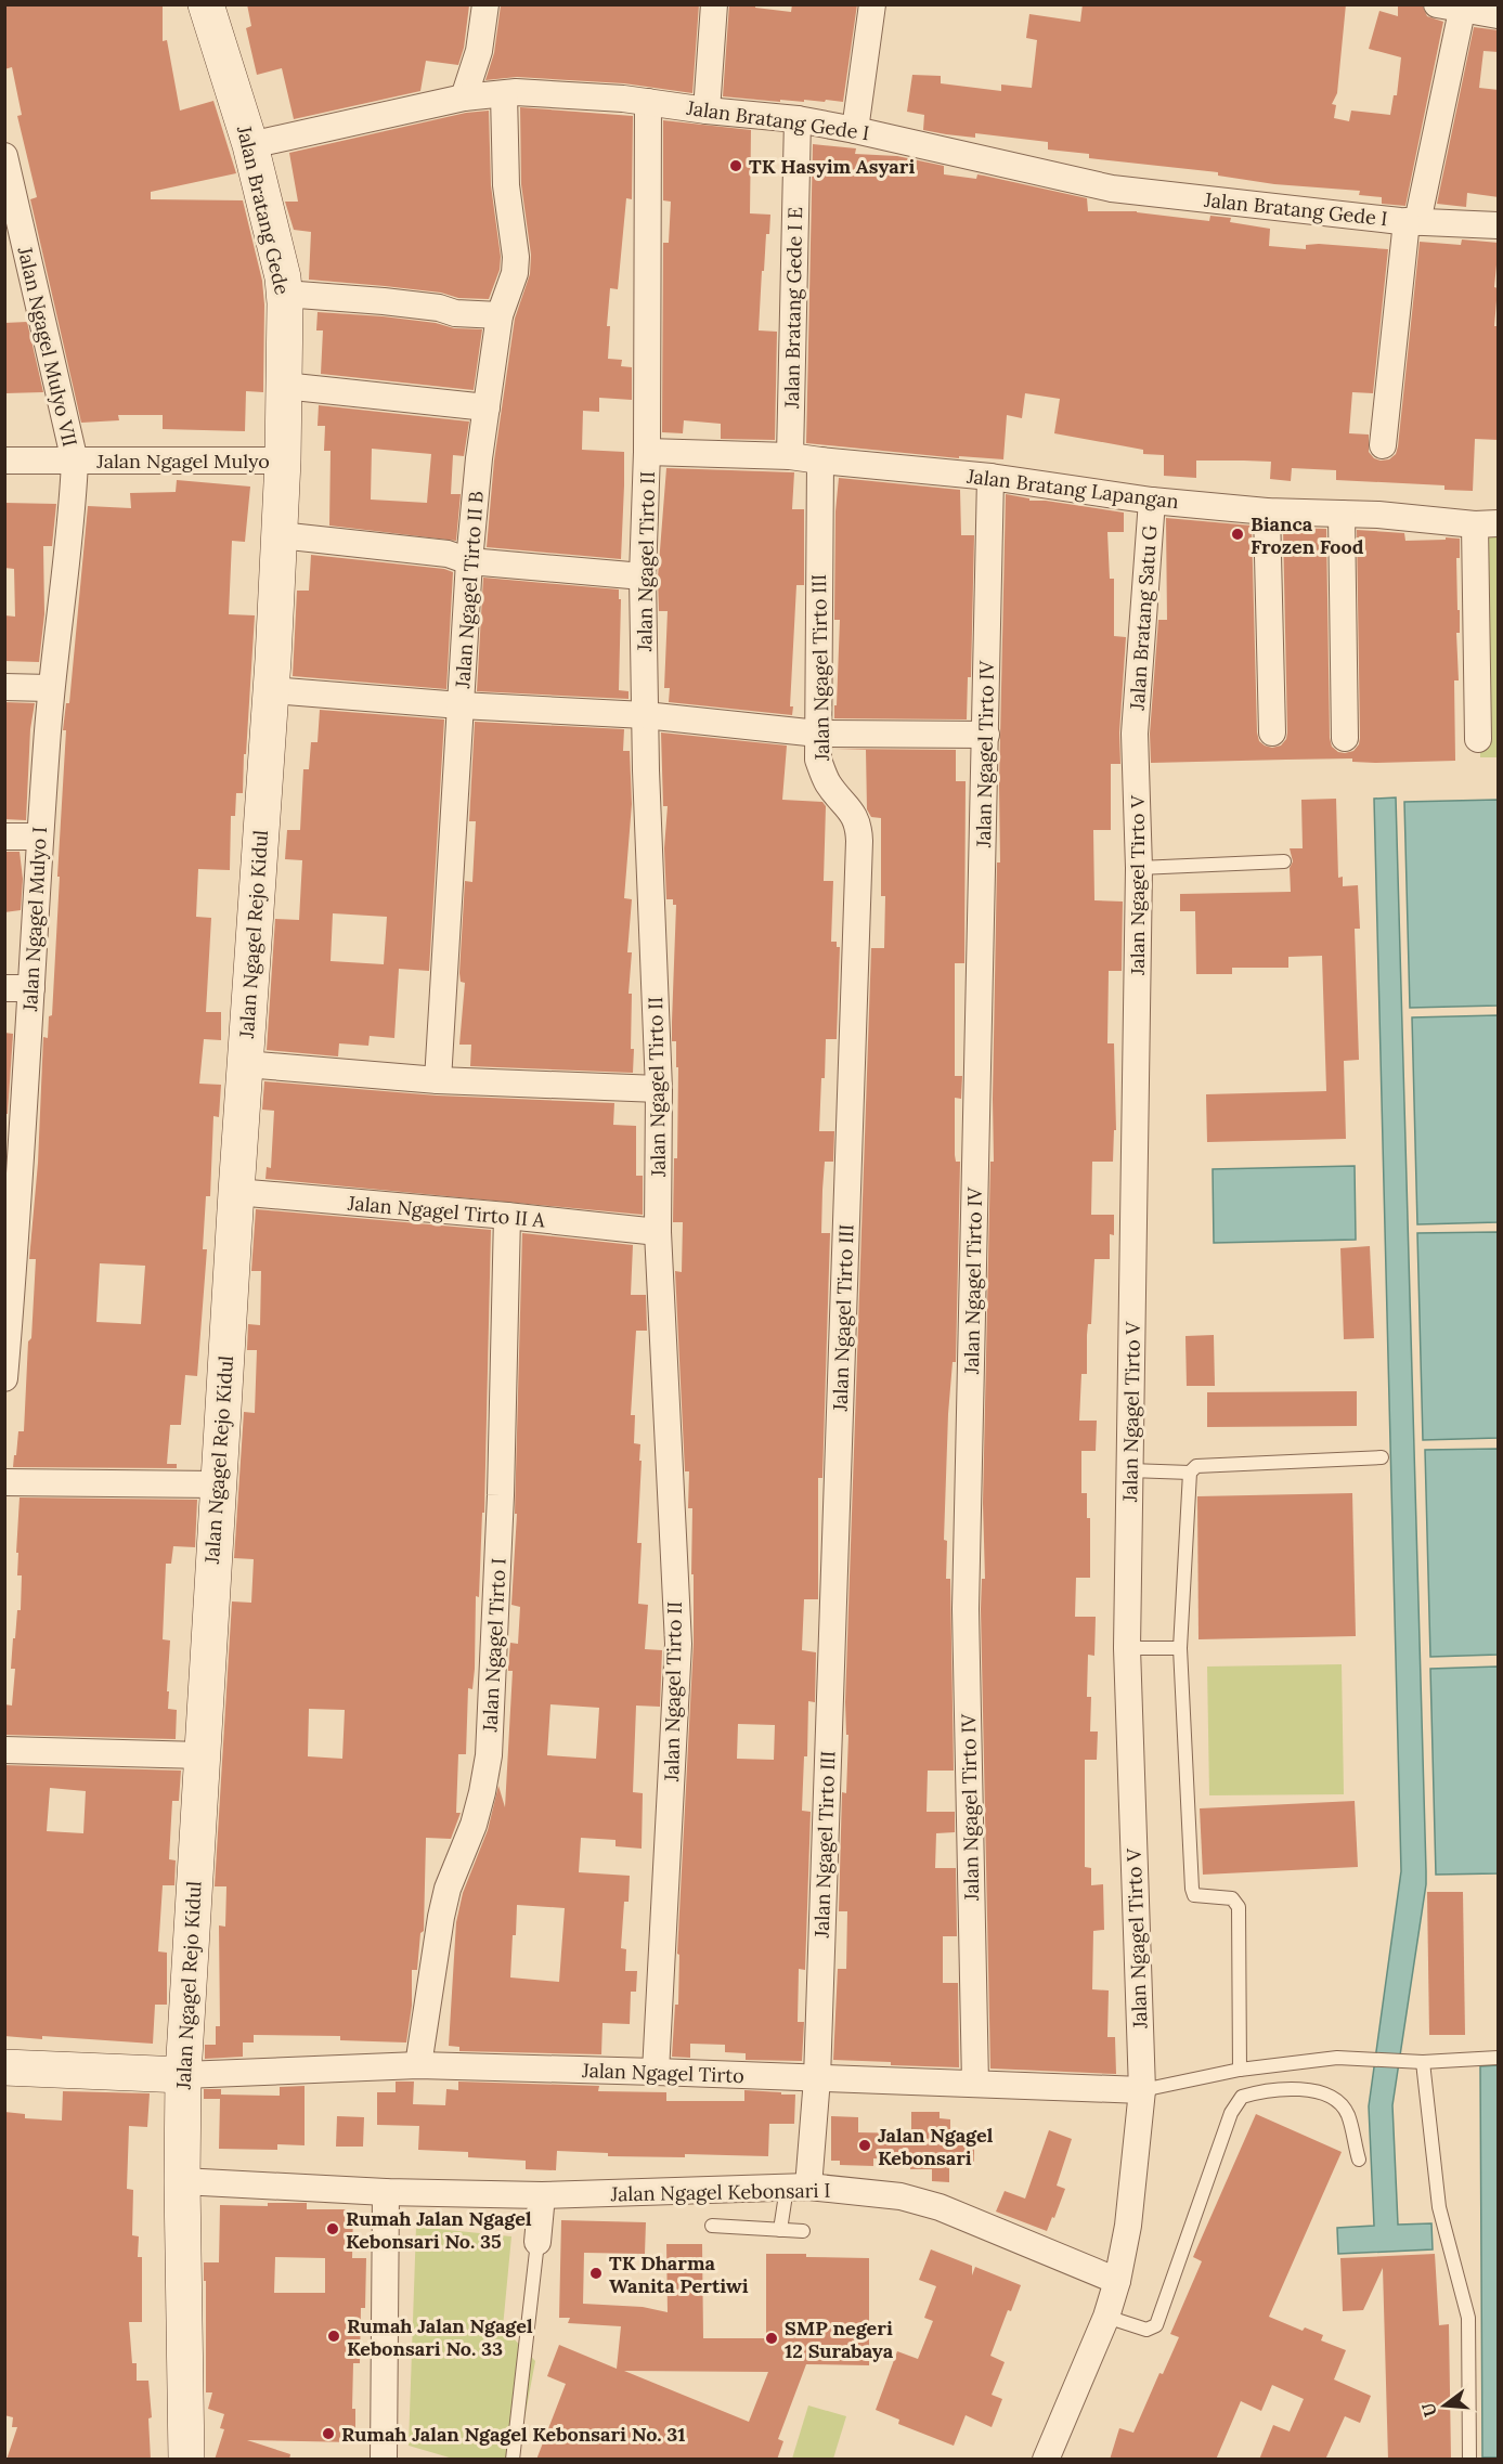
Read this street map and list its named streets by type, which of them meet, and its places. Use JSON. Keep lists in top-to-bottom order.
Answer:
{
  "streets": {
    "main road": ["Jalan Bratang Gede", "Jalan Ngagel Rejo Kidul"],
    "street": [
      "Jalan Bratang Gede I",
      "Jalan Bratang Gede I E",
      "Jalan Ngagel Mulyo VII",
      "Jalan Ngagel Mulyo",
      "Jalan Bratang Lapangan",
      "Jalan Ngagel Tirto II",
      "Jalan Ngagel Tirto II B",
      "Jalan Bratang Satu G",
      "Jalan Ngagel Tirto III",
      "Jalan Ngagel Tirto IV",
      "Jalan Ngagel Tirto V",
      "Jalan Ngagel Mulyo I",
      "Jalan Ngagel Tirto II A",
      "Jalan Ngagel Tirto I",
      "Jalan Ngagel Tirto",
      "Jalan Ngagel Kebonsari I"
    ]
  },
  "crossings": [
    ["Jalan Bratang Gede I", "Jalan Bratang Gede"],
    ["Jalan Bratang Gede I", "Jalan Bratang Gede I E"],
    ["Jalan Bratang Gede I", "Jalan Ngagel Tirto II"],
    ["Jalan Bratang Gede I", "Jalan Ngagel Tirto II B"],
    ["Jalan Bratang Gede", "Jalan Ngagel Mulyo"],
    ["Jalan Bratang Gede", "Jalan Ngagel Rejo Kidul"],
    ["Jalan Bratang Gede I E", "Jalan Bratang Lapangan"],
    ["Jalan Ngagel Mulyo VII", "Jalan Ngagel Mulyo"],
    ["Jalan Ngagel Mulyo VII", "Jalan Ngagel Mulyo I"],
    ["Jalan Ngagel Mulyo", "Jalan Ngagel Mulyo I"],
    ["Jalan Ngagel Mulyo", "Jalan Ngagel Rejo Kidul"],
    ["Jalan Bratang Lapangan", "Jalan Ngagel Tirto II"],
    ["Jalan Bratang Lapangan", "Jalan Bratang Satu G"],
    ["Jalan Bratang Lapangan", "Jalan Ngagel Tirto III"],
    ["Jalan Bratang Lapangan", "Jalan Ngagel Tirto IV"],
    ["Jalan Ngagel Tirto II", "Jalan Ngagel Tirto II A"],
    ["Jalan Ngagel Tirto II", "Jalan Ngagel Tirto"],
    ["Jalan Bratang Satu G", "Jalan Ngagel Tirto V"],
    ["Jalan Ngagel Tirto III", "Jalan Ngagel Tirto"],
    ["Jalan Ngagel Tirto III", "Jalan Ngagel Kebonsari I"],
    ["Jalan Ngagel Tirto IV", "Jalan Ngagel Tirto"],
    ["Jalan Ngagel Tirto V", "Jalan Ngagel Tirto"],
    ["Jalan Ngagel Tirto V", "Jalan Ngagel Kebonsari I"],
    ["Jalan Ngagel Rejo Kidul", "Jalan Ngagel Tirto II A"],
    ["Jalan Ngagel Rejo Kidul", "Jalan Ngagel Tirto"],
    ["Jalan Ngagel Rejo Kidul", "Jalan Ngagel Kebonsari I"],
    ["Jalan Ngagel Tirto II A", "Jalan Ngagel Tirto I"],
    ["Jalan Ngagel Tirto I", "Jalan Ngagel Tirto"]
  ],
  "places": [
    "TK Hasyim Asyari",
    "Bianca Frozen Food",
    "Jalan Ngagel Kebonsari",
    "Rumah Jalan Ngagel Kebonsari No. 35",
    "TK Dharma Wanita Pertiwi",
    "Rumah Jalan Ngagel Kebonsari No. 33",
    "SMP negeri 12 Surabaya",
    "Rumah Jalan Ngagel Kebonsari No. 31"
  ],
  "north": "left"
}
